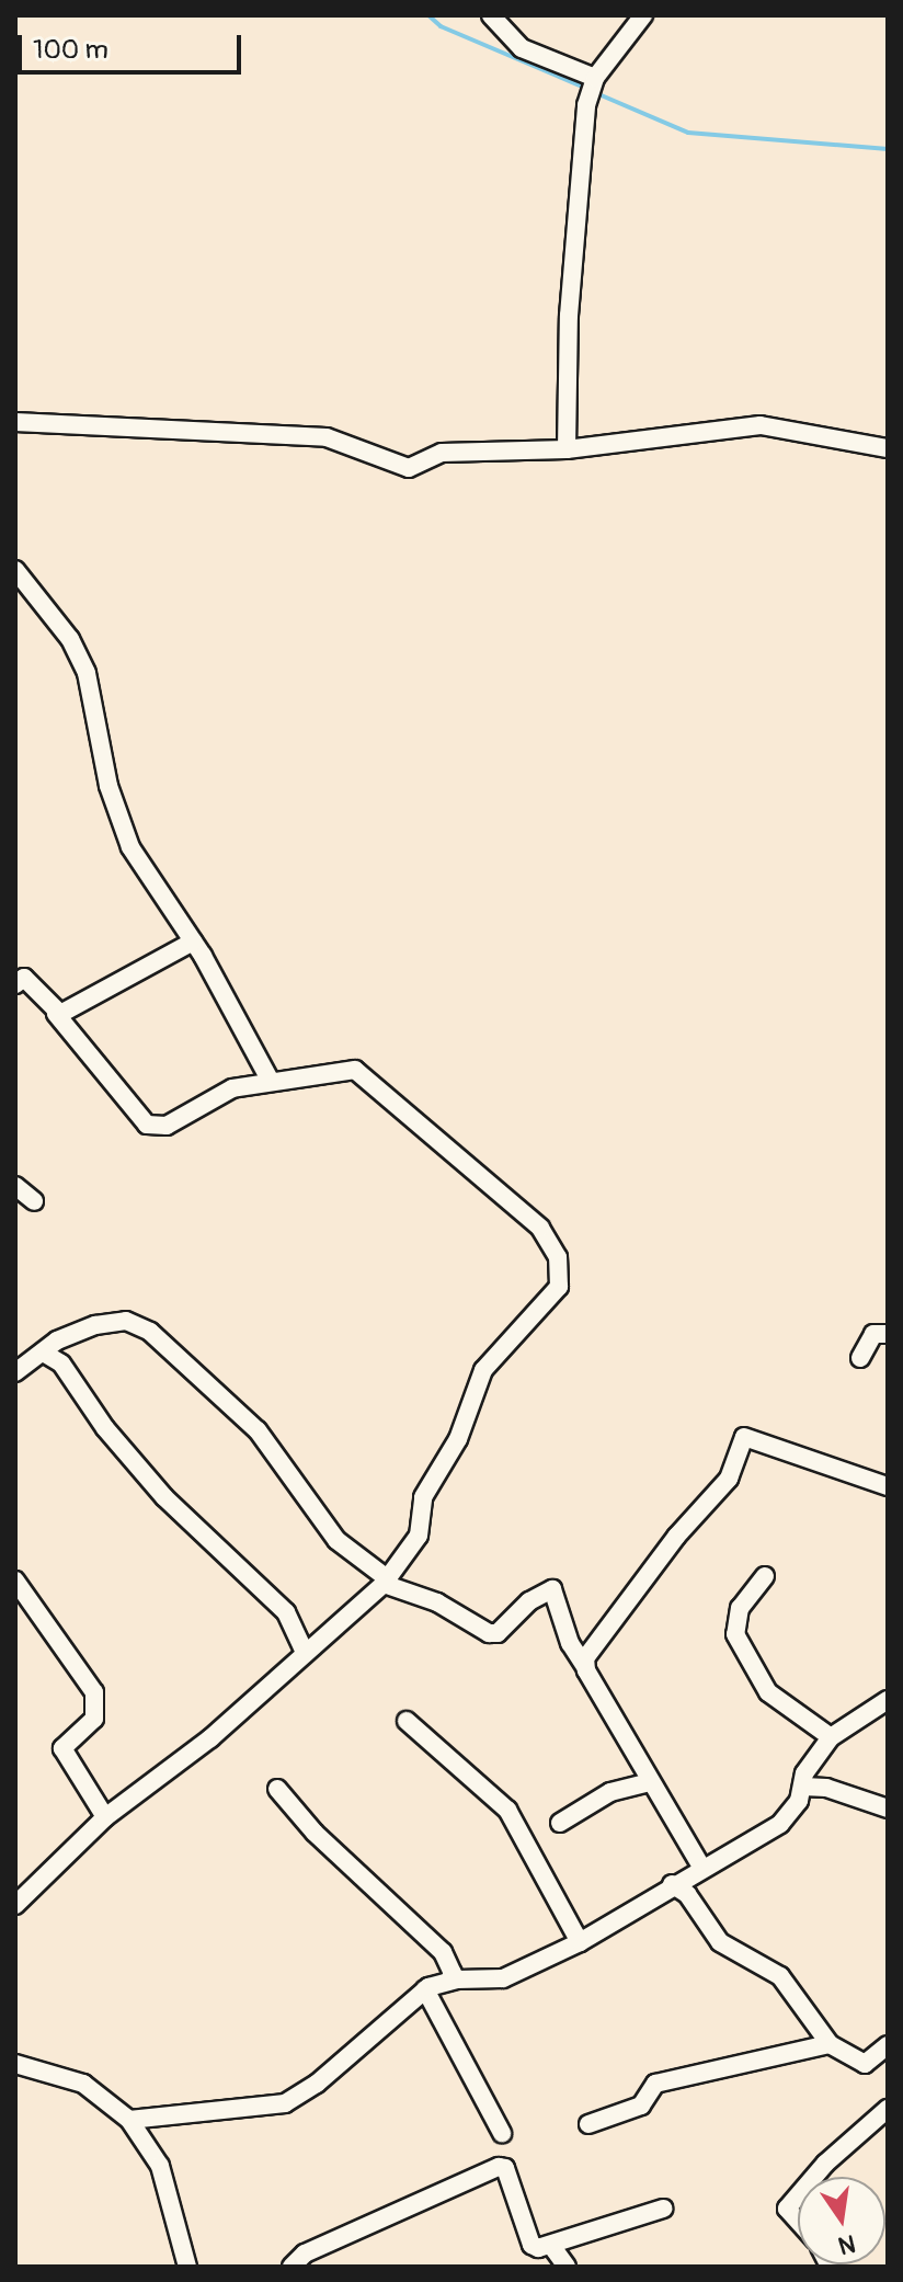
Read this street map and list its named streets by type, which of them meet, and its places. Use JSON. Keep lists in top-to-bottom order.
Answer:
{
  "scale_bar": "100 m",
  "north": "bottom"
}
